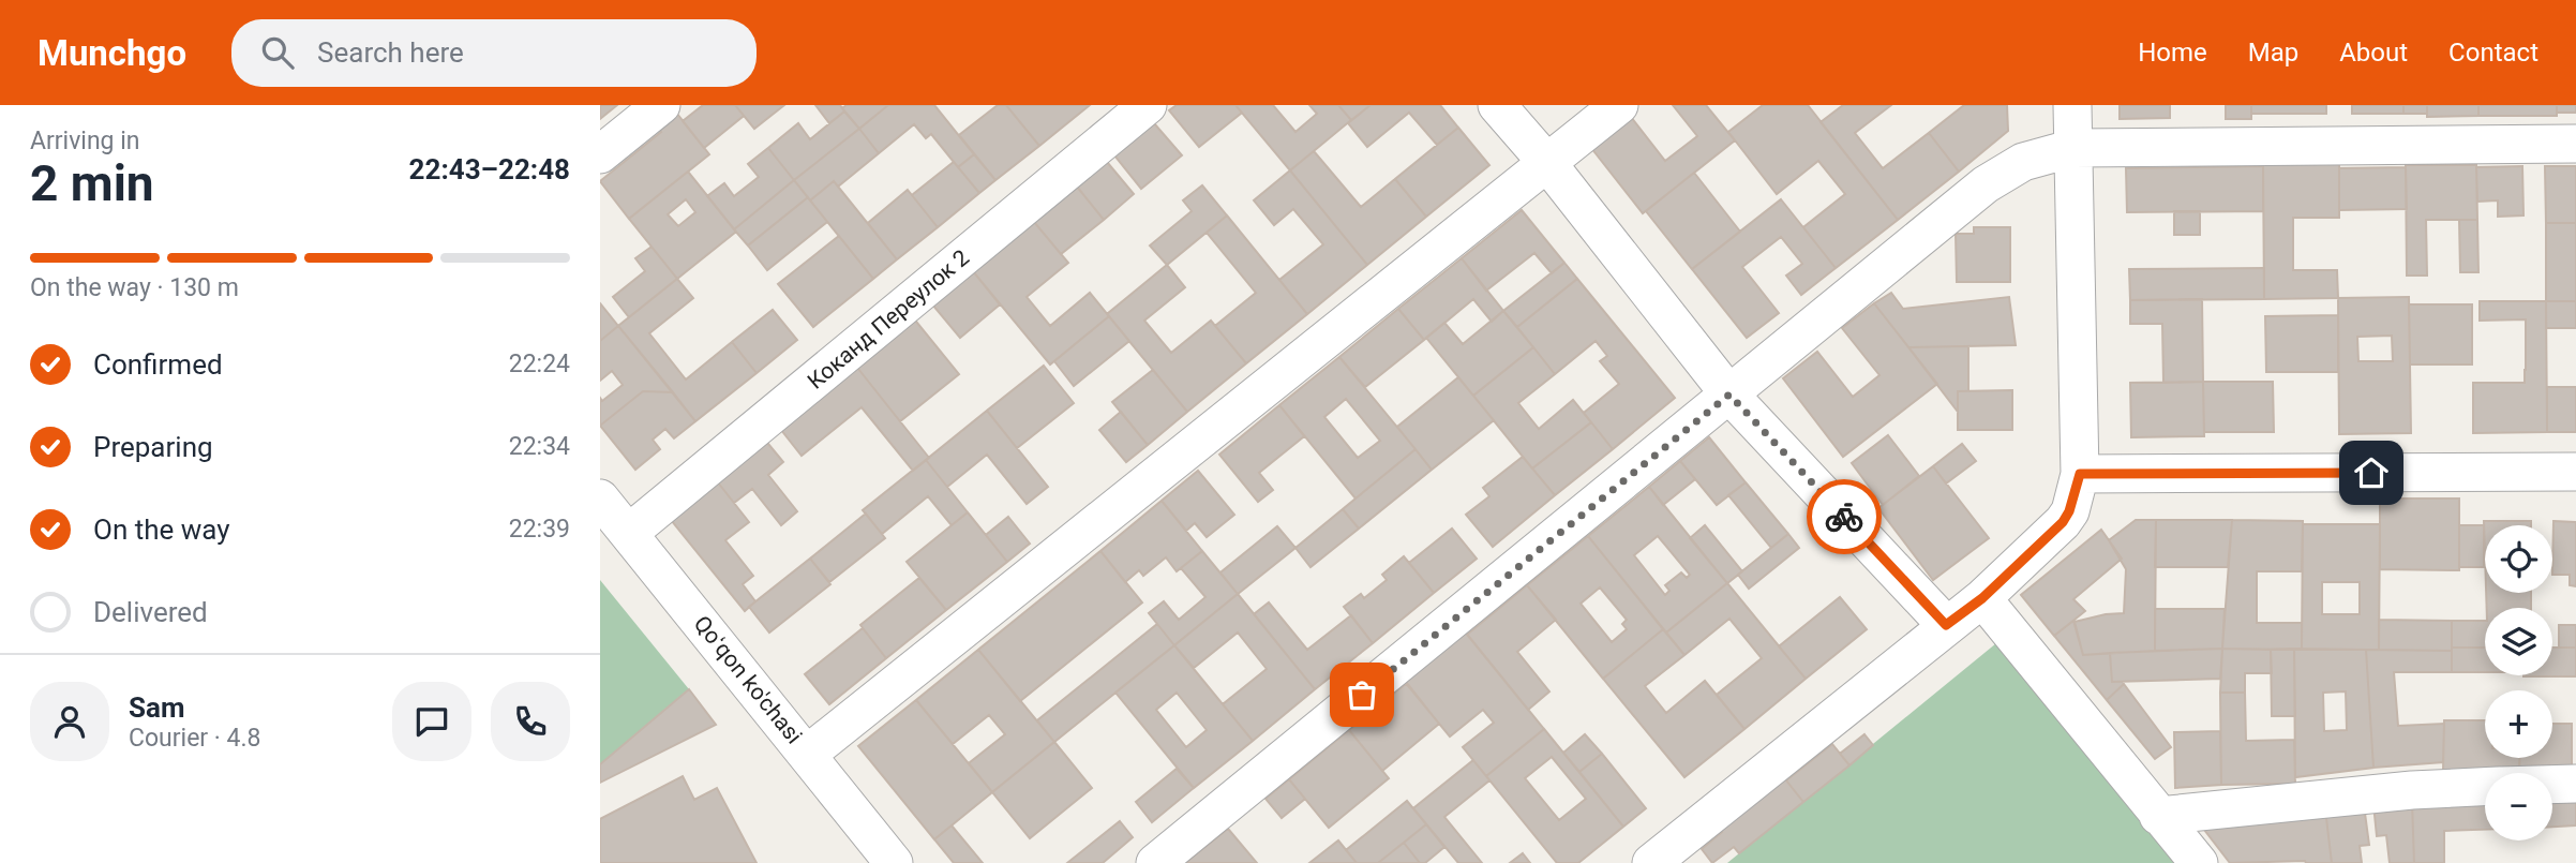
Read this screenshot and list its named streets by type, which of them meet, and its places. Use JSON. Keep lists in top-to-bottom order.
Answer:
{
  "streets": {
    "street": ["Коканд Πереулок 2", "Qoʻqon ko'chasi"]
  },
  "crossings": [
    ["Коканд Πереулок 2", "Qoʻqon ko'chasi"]
  ],
  "page": {
    "header": "Munchgo",
    "search": "Search here",
    "nav": [
      "Home",
      "Map",
      "About",
      "Contact"
    ],
    "heading": ["2 min", "Arriving in", "22:43–22:48"],
    "panel": ["Sam", "Courier · 4.8"],
    "bar": "On the way · 130 m",
    "list": [
      ["Confirmed", "22:24"],
      ["Preparing", "22:34"],
      ["On the way", "22:39"],
      "Delivered"
    ],
    "map_buttons": ["+", "−"]
  }
}
